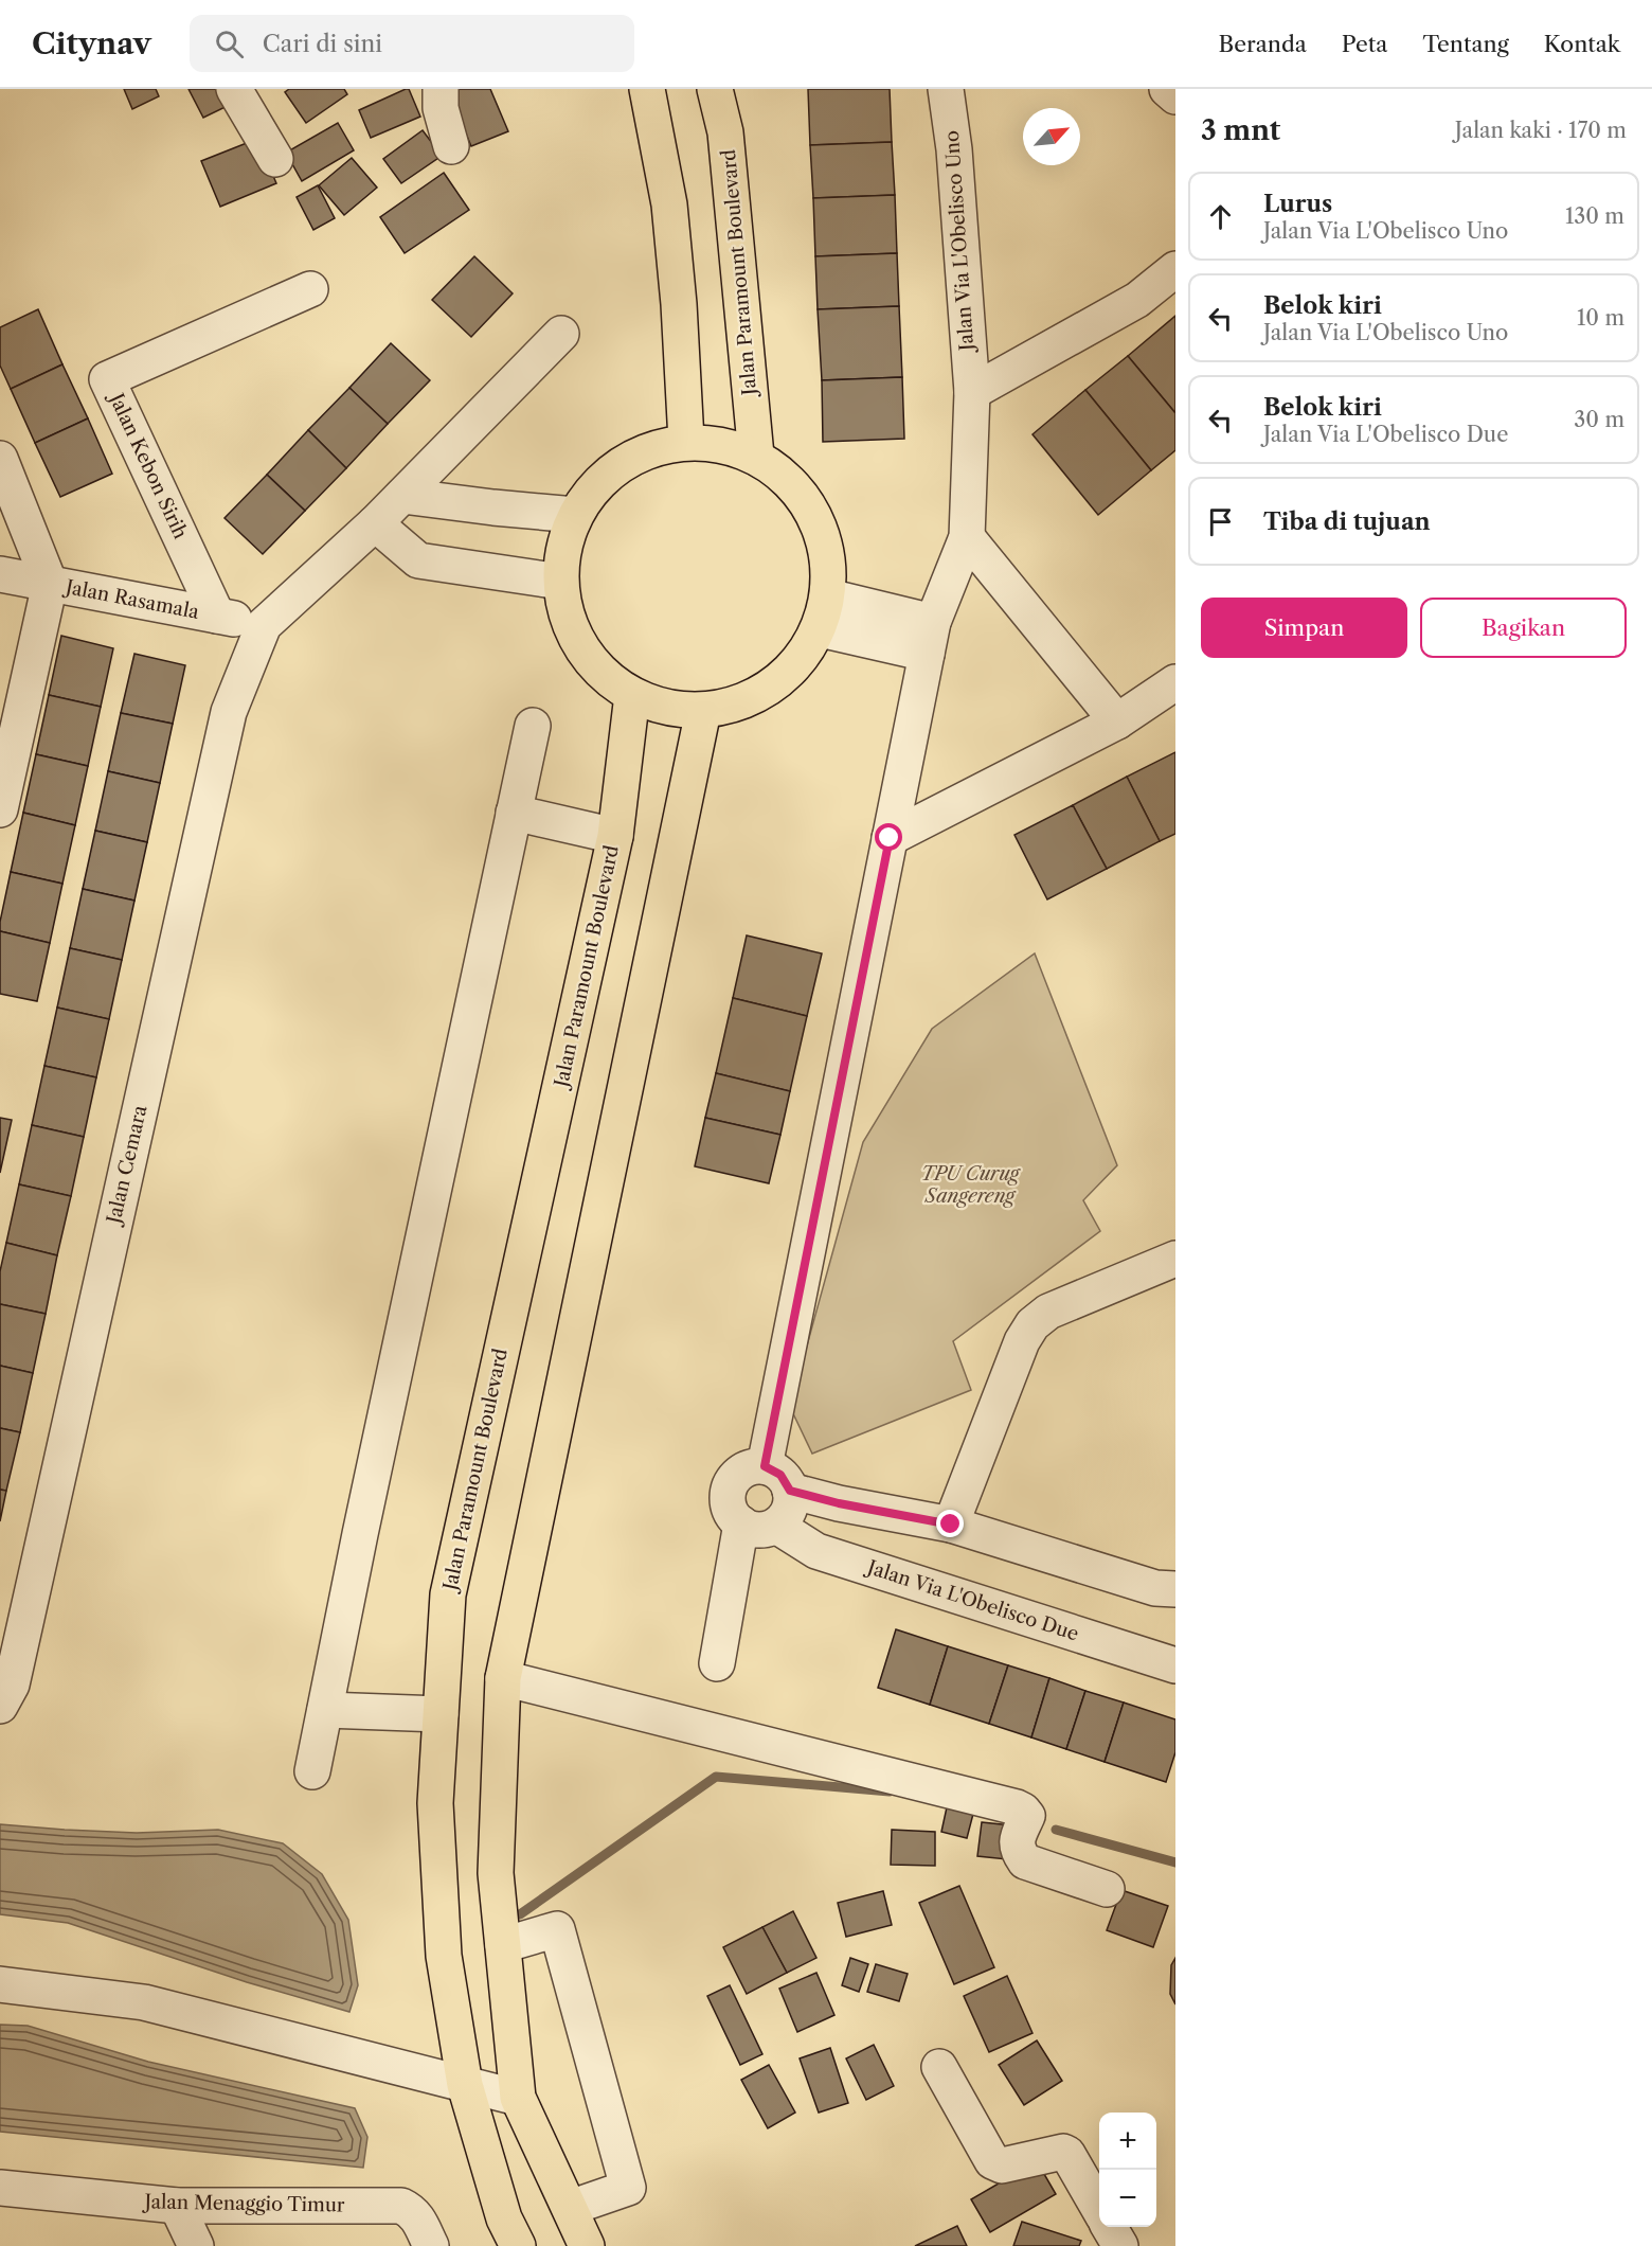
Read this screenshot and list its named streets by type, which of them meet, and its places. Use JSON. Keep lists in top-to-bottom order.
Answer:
{
  "streets": {
    "main road": ["Jalan Paramount Boulevard"],
    "street": [
      "Jalan Via L'Obelisco Uno",
      "Jalan Kebon Sirih",
      "Jalan Rasamala",
      "Jalan Cemara",
      "Jalan Via L'Obelisco Due",
      "Jalan Menaggio Timur"
    ]
  },
  "crossings": [
    ["Jalan Via L'Obelisco Uno", "Jalan Via L'Obelisco Due"],
    ["Jalan Kebon Sirih", "Jalan Rasamala"],
    ["Jalan Rasamala", "Jalan Cemara"]
  ],
  "parks": ["TPU Curug Sangereng"],
  "north": "top right",
  "page": {
    "header": "Citynav",
    "search": "Cari di sini",
    "nav": [
      "Beranda",
      "Peta",
      "Tentang",
      "Kontak"
    ],
    "heading": ["3 mnt", "Jalan kaki · 170 m"],
    "list": [
      ["Lurus", "Jalan Via L'Obelisco Uno", "130 m"],
      ["Belok kiri", "Jalan Via L'Obelisco Uno", "10 m"],
      ["Belok kiri", "Jalan Via L'Obelisco Due", "30 m"],
      "Tiba di tujuan"
    ],
    "buttons": ["Simpan", "Bagikan"],
    "map_buttons": ["+", "−"]
  }
}
